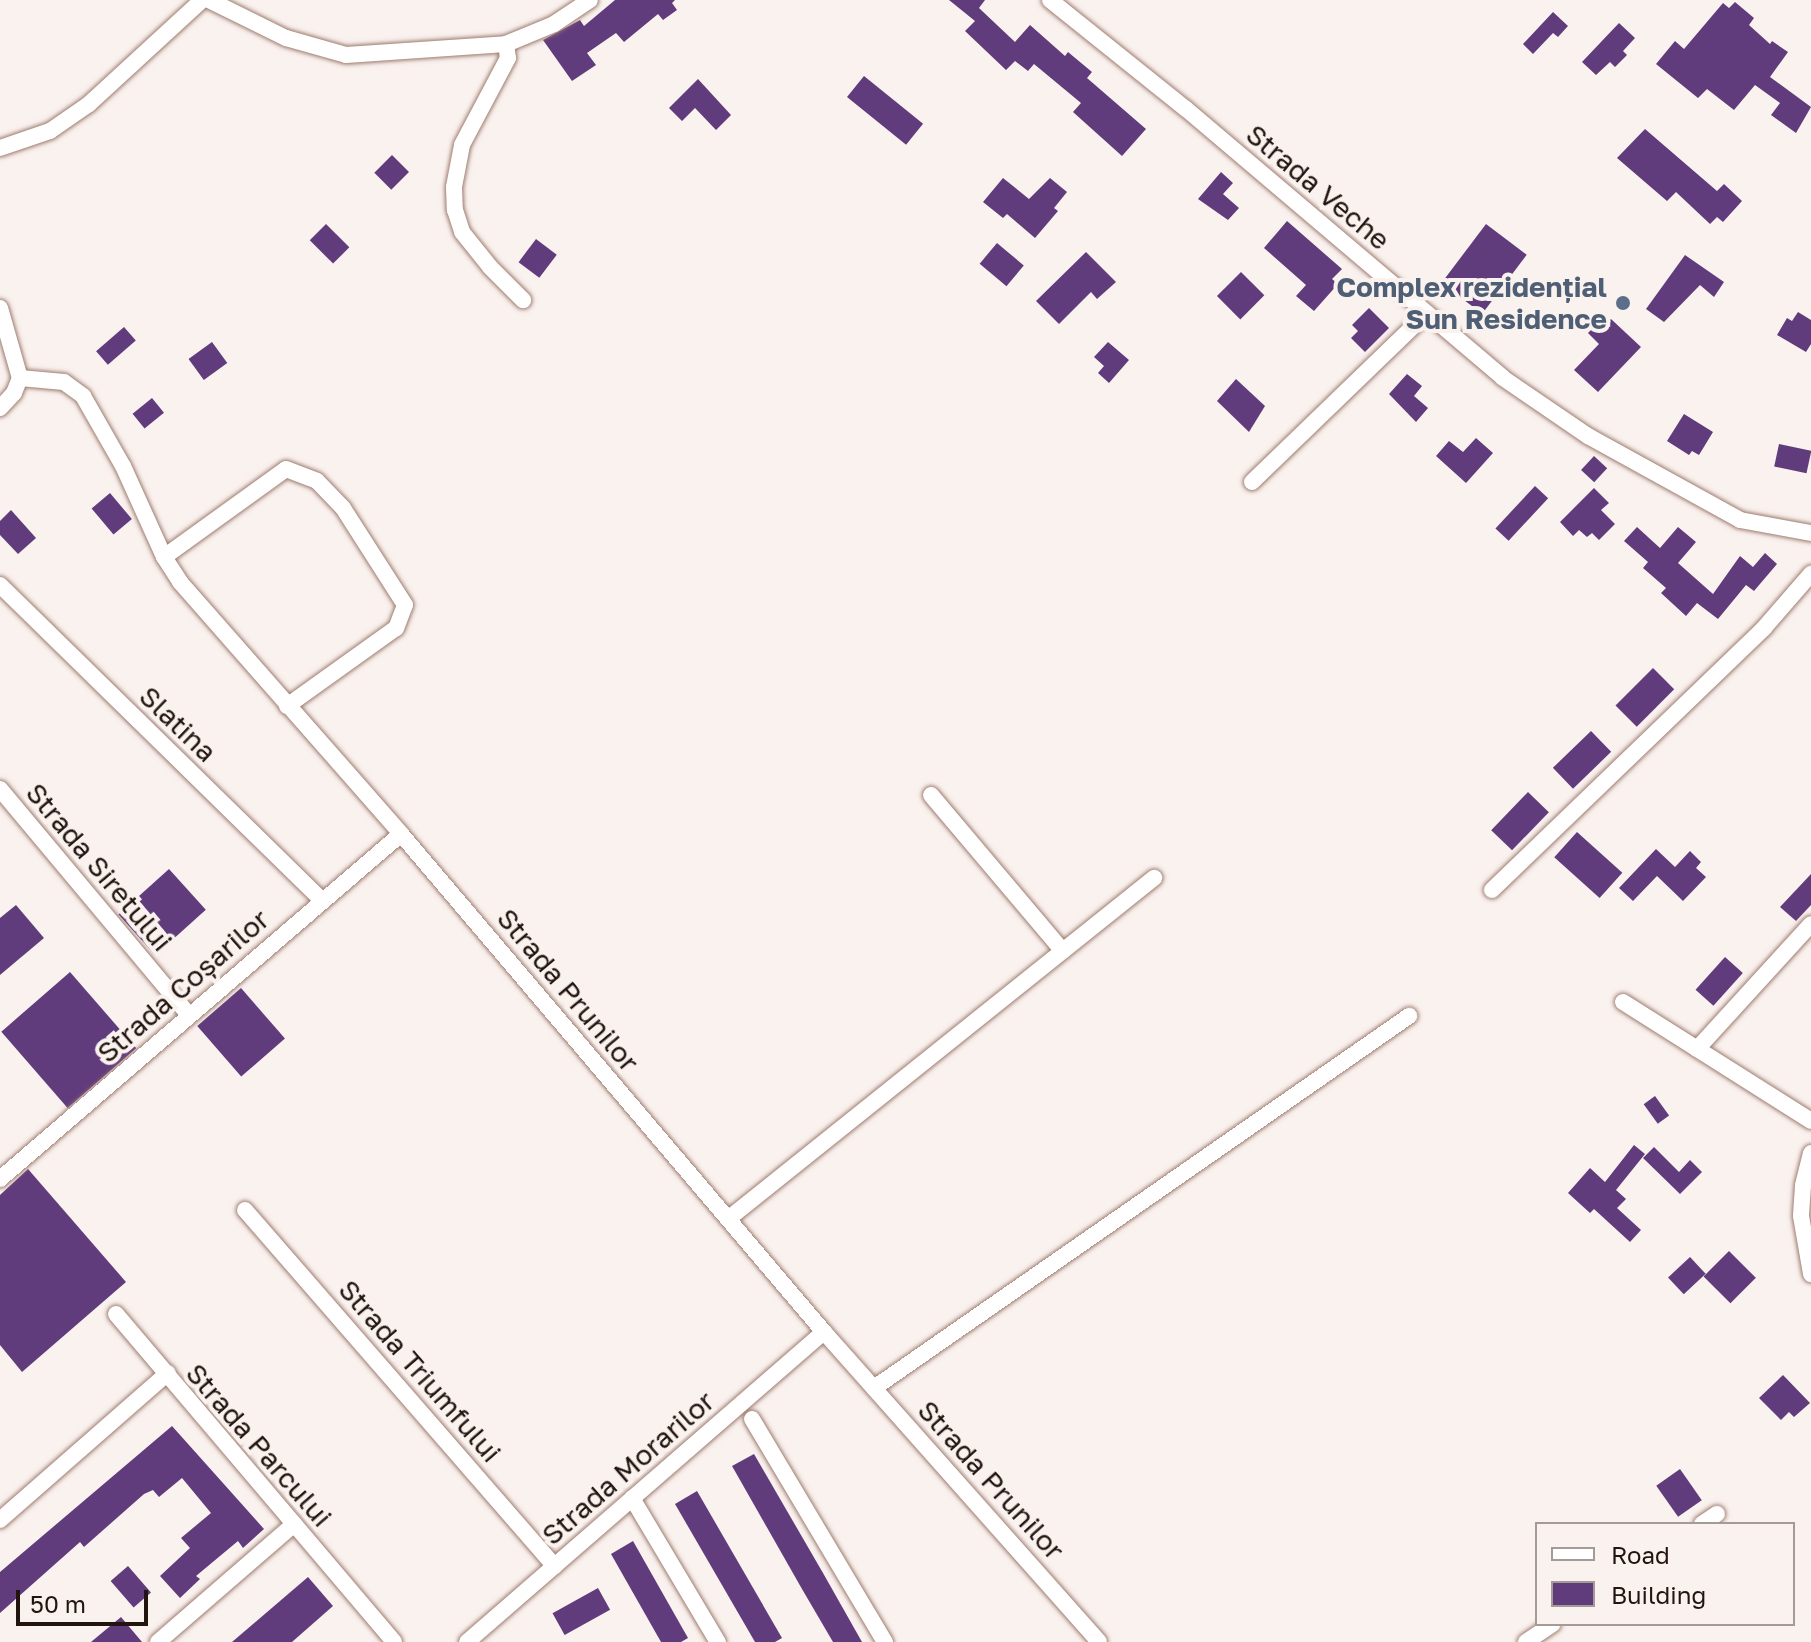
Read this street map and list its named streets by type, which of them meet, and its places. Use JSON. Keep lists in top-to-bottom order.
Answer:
{
  "streets": {
    "street": [
      "Strada Veche",
      "Slatina",
      "Strada Siretului",
      "Strada Coșarilor",
      "Strada Prunilor",
      "Strada Triumfului",
      "Strada Parcului",
      "Strada Morarilor"
    ]
  },
  "crossings": [
    ["Slatina", "Strada Coșarilor"],
    ["Strada Siretului", "Strada Coșarilor"],
    ["Strada Coșarilor", "Strada Prunilor"],
    ["Strada Prunilor", "Strada Morarilor"],
    ["Strada Triumfului", "Strada Morarilor"]
  ],
  "places": ["Complex rezidențial Sun Residence"],
  "legend": ["Road", "Building"],
  "scale_bar": "50 m"
}
